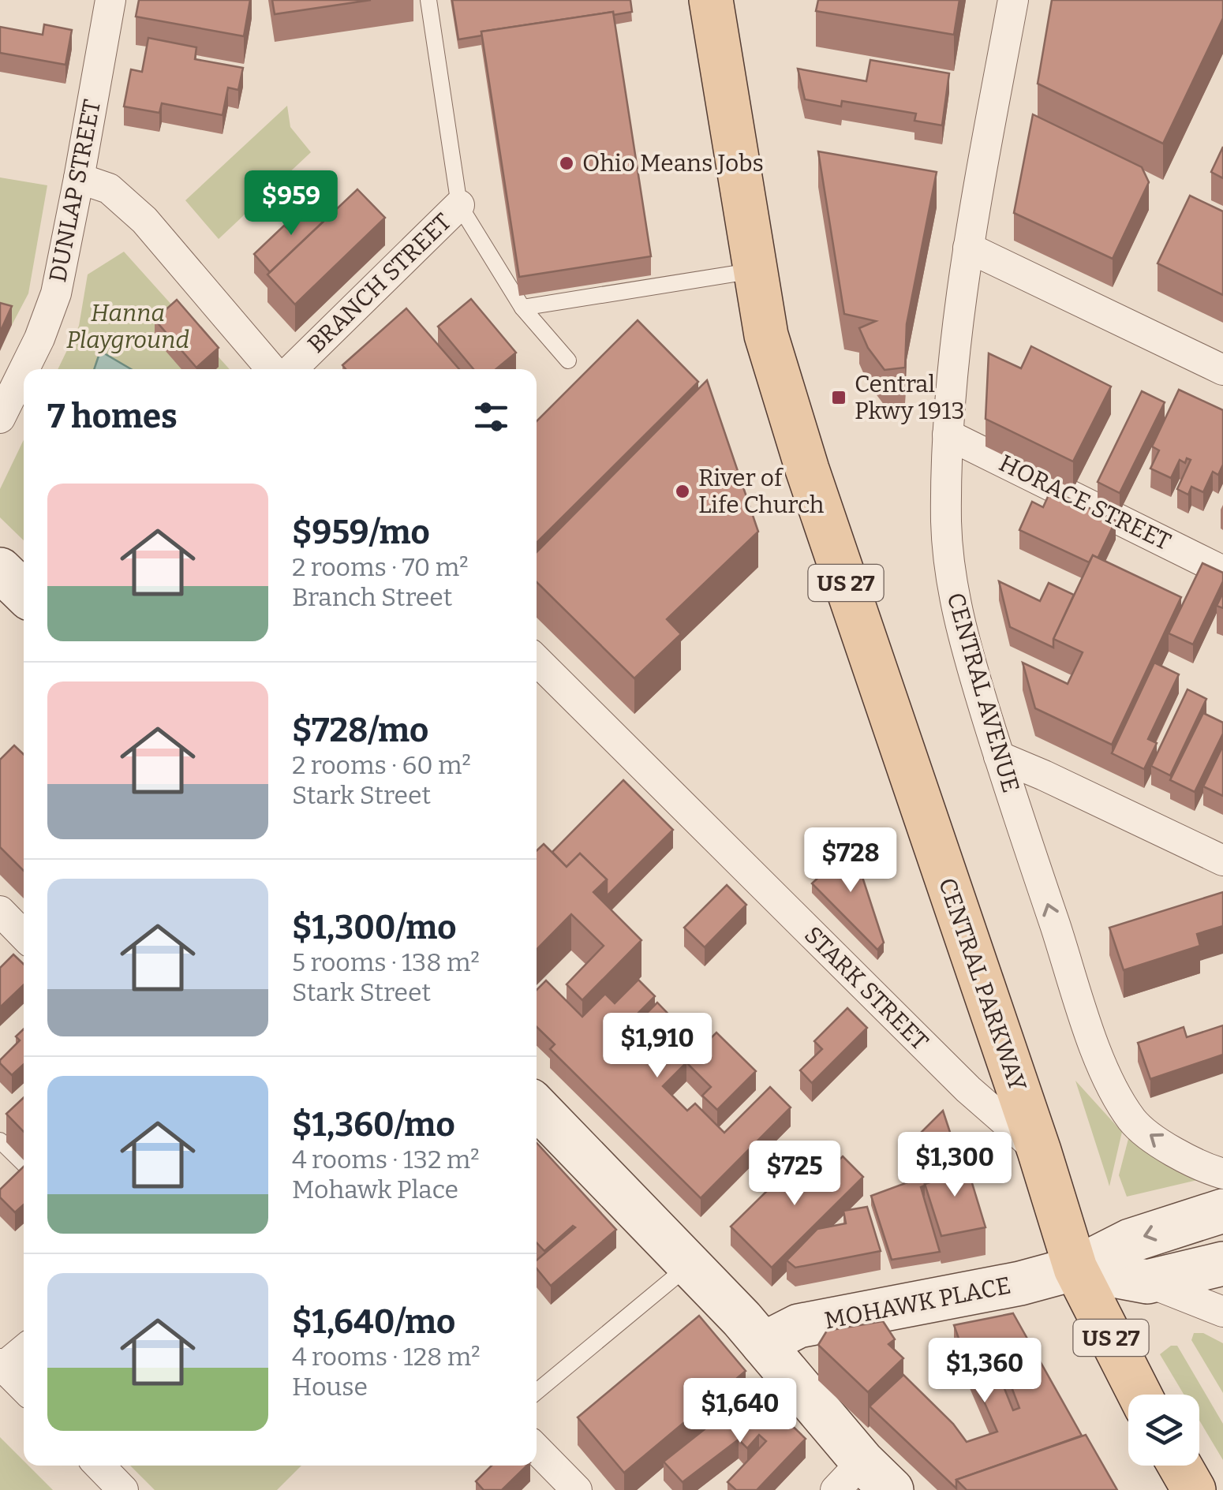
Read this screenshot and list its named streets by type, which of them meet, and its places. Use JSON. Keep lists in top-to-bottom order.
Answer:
{
  "streets": {
    "main road": ["US 27", "CENTRAL PARKWAY"],
    "street": [
      "DUNLAP STREET",
      "BRANCH STREET",
      "HORACE STREET",
      "CENTRAL AVENUE",
      "STARK STREET",
      "MOHAWK PLACE"
    ]
  },
  "crossings": [
    ["HORACE STREET", "CENTRAL AVENUE"],
    ["CENTRAL PARKWAY", "STARK STREET"],
    ["CENTRAL PARKWAY", "MOHAWK PLACE"]
  ],
  "one_way": ["CENTRAL AVENUE"],
  "parks": ["Hanna Playground"],
  "places": {
    "other": ["Ohio Means Jobs", "River of Life Church"],
    "transit": ["Central Pkwy 1913"]
  },
  "page": {
    "price": [
      "$959",
      "$728",
      "$1,910",
      "$1,300",
      "$725",
      "$1,360",
      "$1,640"
    ],
    "heading": "7 homes",
    "list": [
      {
        "name": "$959/mo",
        "note": "2 rooms · 70 m² · Branch Street"
      },
      {
        "name": "$728/mo",
        "note": "2 rooms · 60 m² · Stark Street"
      },
      {
        "name": "$1,300/mo",
        "note": "5 rooms · 138 m² · Stark Street"
      },
      {
        "name": "$1,360/mo",
        "note": "4 rooms · 132 m² · Mohawk Place"
      },
      {
        "name": "$1,640/mo",
        "note": "4 rooms · 128 m² · House"
      }
    ]
  }
}
